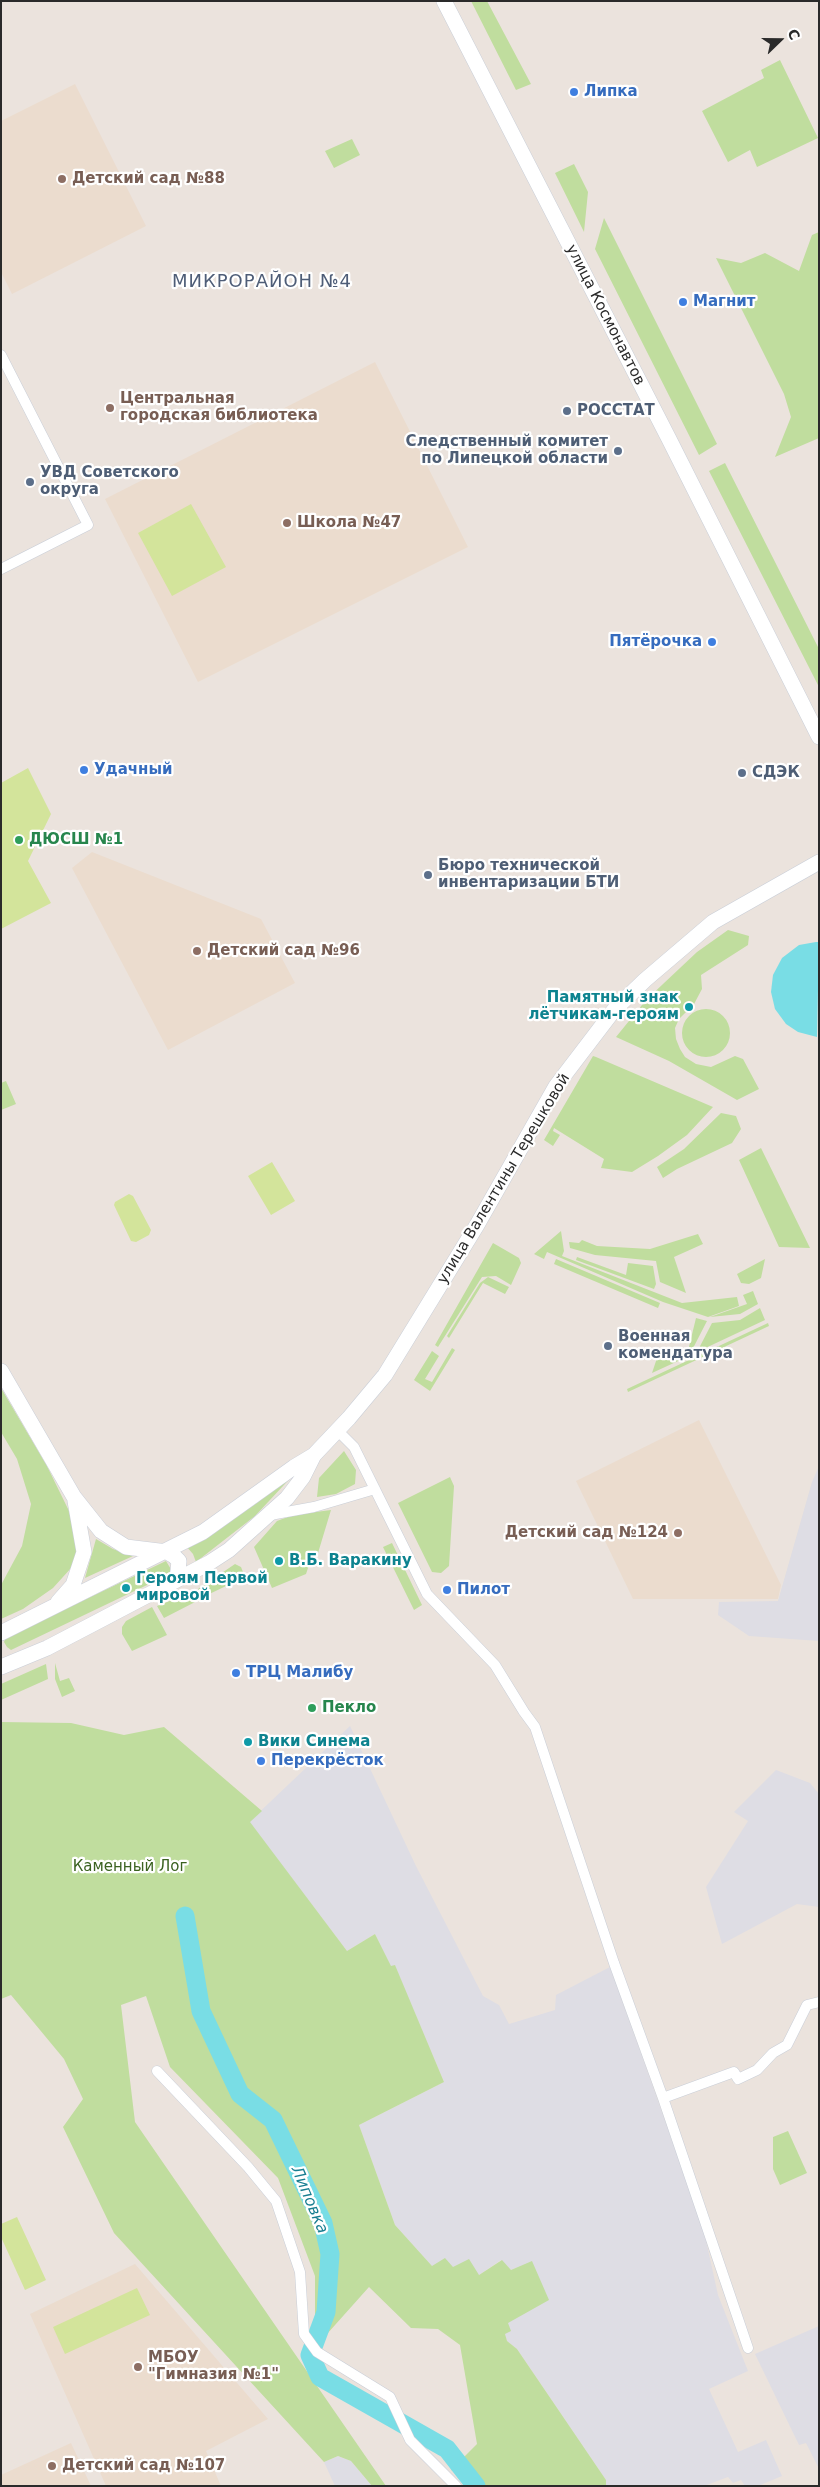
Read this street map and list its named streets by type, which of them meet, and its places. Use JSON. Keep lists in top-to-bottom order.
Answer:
{
  "streets": {
    "main road": ["улица Космонавтов", "улица Валентины Терешковой"]
  },
  "districts": ["МИКРОРАЙОН №4"],
  "water": ["Липовка"],
  "parks": ["Каменный Лог"],
  "places": [
    "Липка",
    "Детский сад №88",
    "Магнит",
    "Центральная городская библиотека",
    "РОССТАТ",
    "Следственный комитет по Липецкой области",
    "УВД Советского округа",
    "Школа №47",
    "Пятёрочка",
    "Удачный",
    "СДЭК",
    "ДЮСШ №1",
    "Бюро технической инвентаризации БТИ",
    "Детский сад №96",
    "Памятный знак лётчикам-героям",
    "Военная комендатура",
    "Детский сад №124",
    "В.Б. Варакину",
    "Героям Первой мировой",
    "Пилот",
    "ТРЦ Малибу",
    "Пекло",
    "Вики Синема",
    "Перекрёсток",
    "МБОУ \"Гимназия №1\"",
    "Детский сад №107"
  ],
  "north": "right"
}
